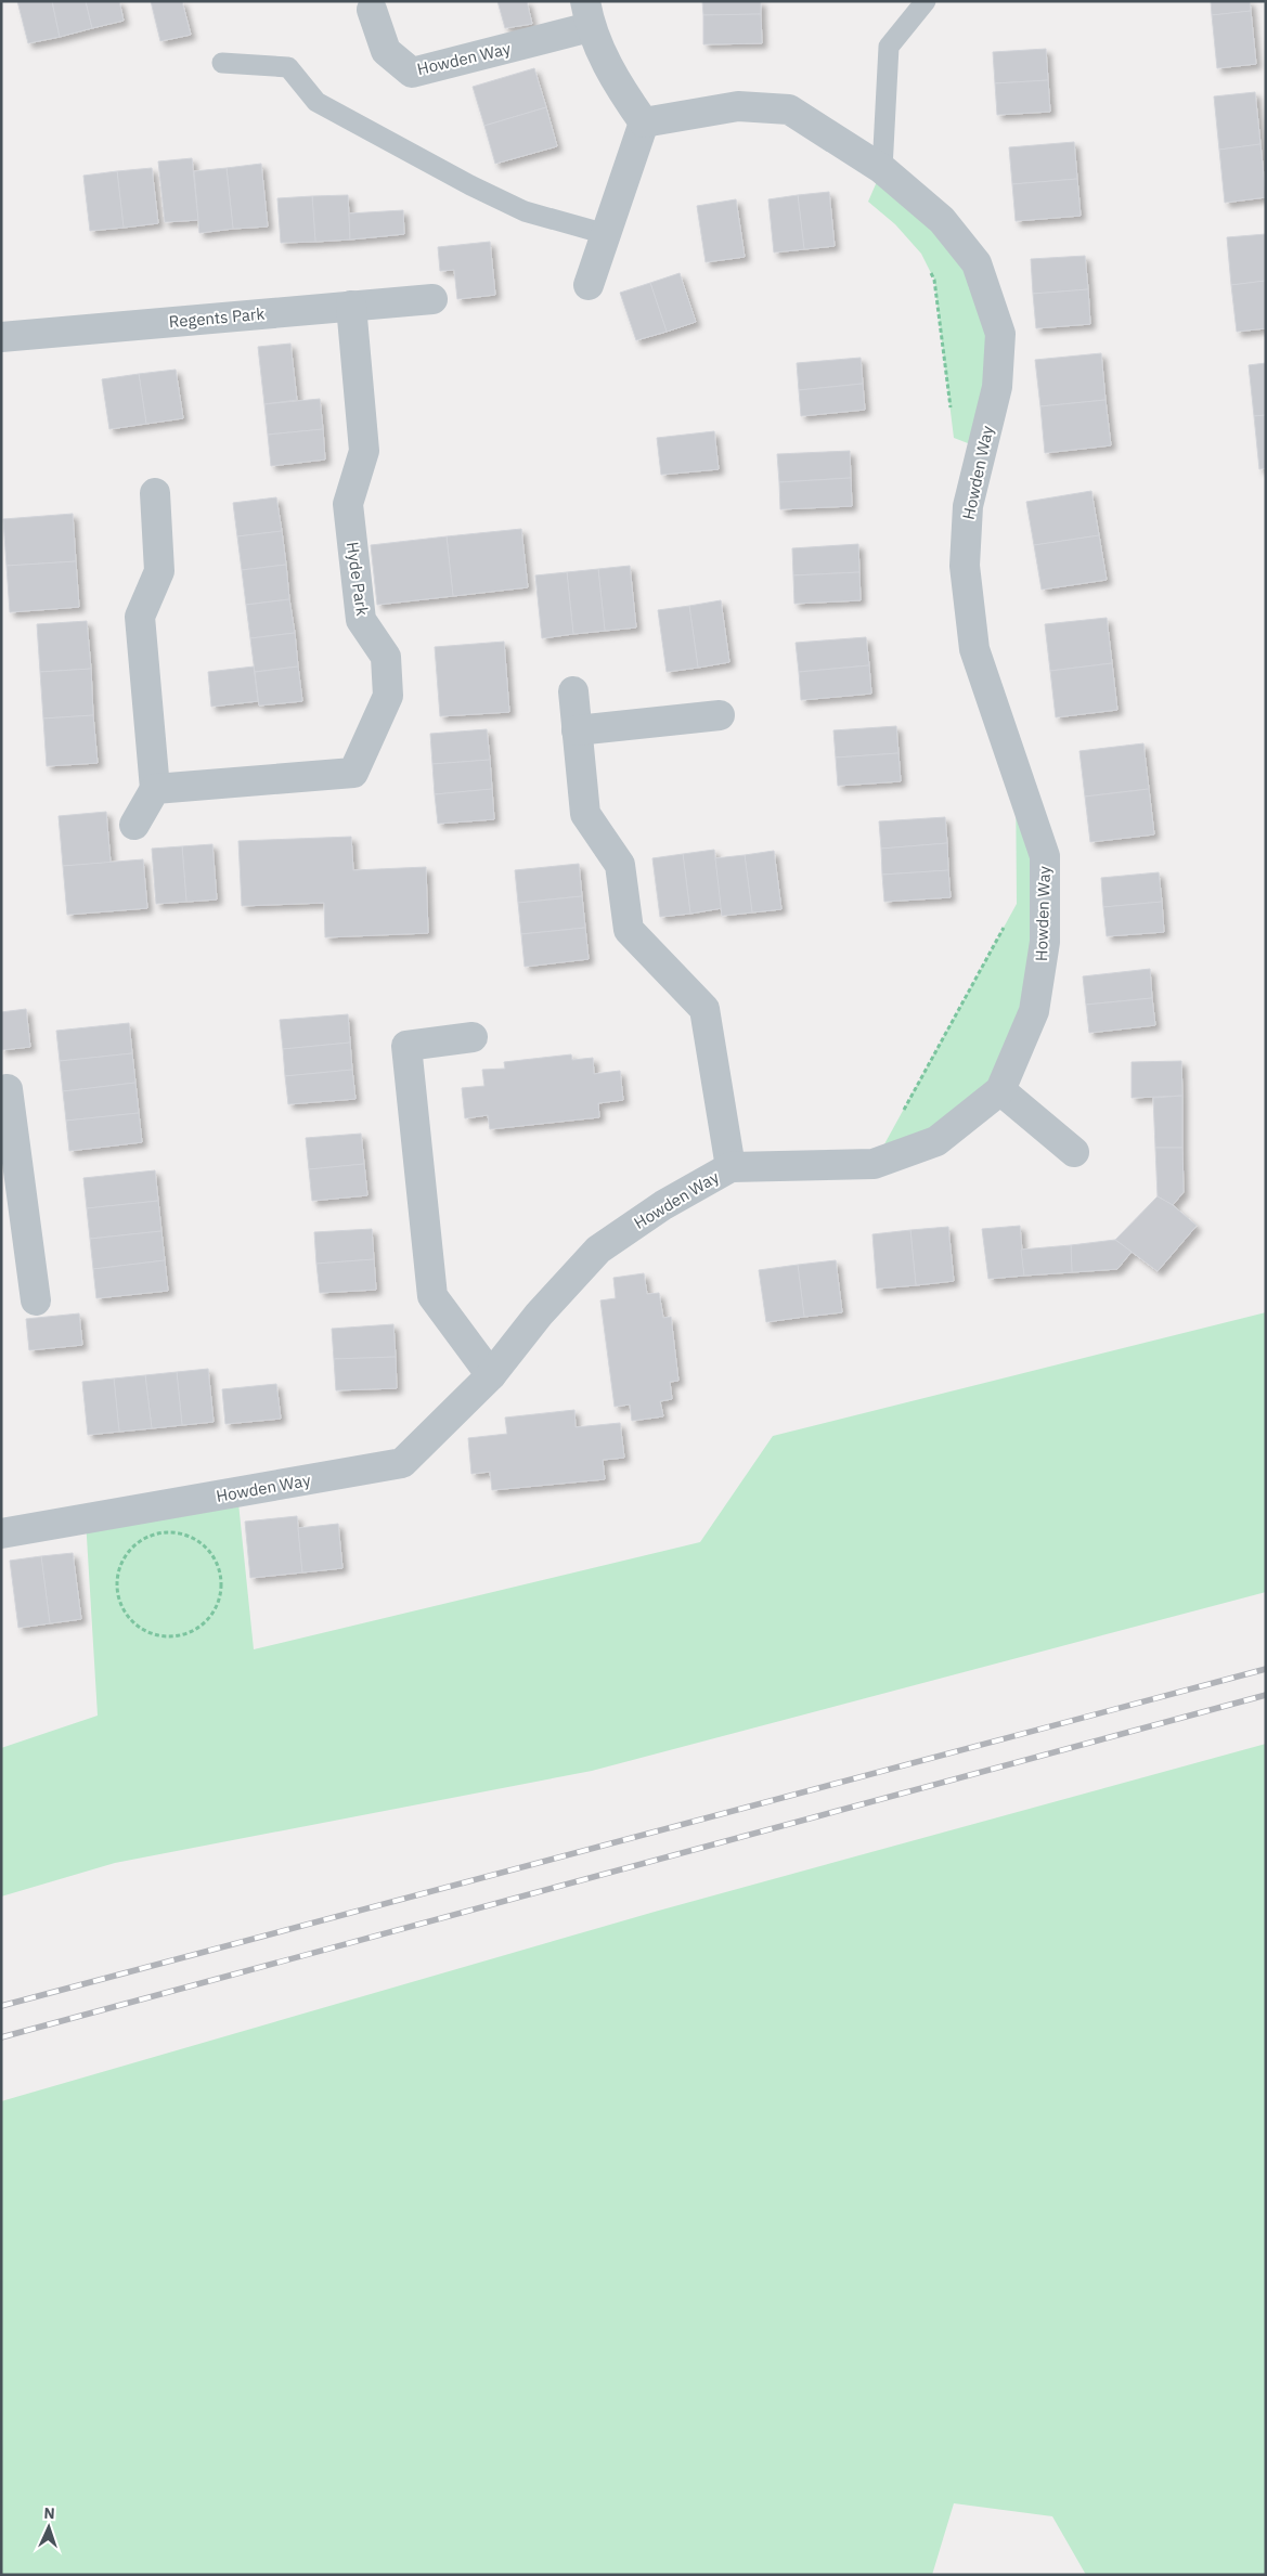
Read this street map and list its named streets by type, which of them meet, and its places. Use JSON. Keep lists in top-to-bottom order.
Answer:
{
  "streets": {
    "street": ["Howden Way", "Regents Park", "Hyde Park"]
  },
  "crossings": [
    ["Regents Park", "Hyde Park"]
  ],
  "north": "top"
}
